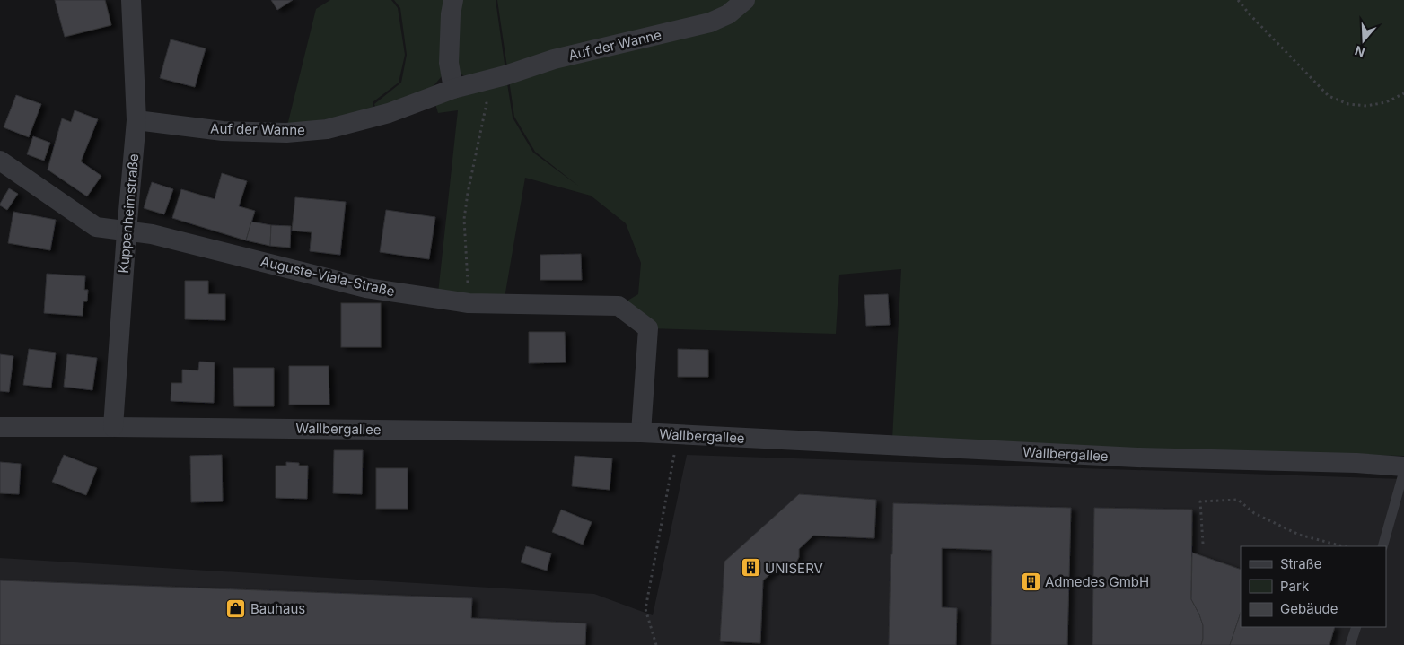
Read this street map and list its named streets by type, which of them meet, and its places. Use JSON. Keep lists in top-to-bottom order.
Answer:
{
  "streets": {
    "street": [
      "Auf der Wanne",
      "Kuppenheimstraße",
      "Auguste-Viala-Straße",
      "Wallbergallee"
    ]
  },
  "crossings": [
    ["Auf der Wanne", "Kuppenheimstraße"],
    ["Kuppenheimstraße", "Auguste-Viala-Straße"],
    ["Kuppenheimstraße", "Wallbergallee"],
    ["Auguste-Viala-Straße", "Wallbergallee"]
  ],
  "places": {
    "building": ["UNISERV", "Admedes GmbH"],
    "shop": ["Bauhaus"]
  },
  "legend": ["Straße", "Park", "Gebäude"],
  "north": "bottom"
}
